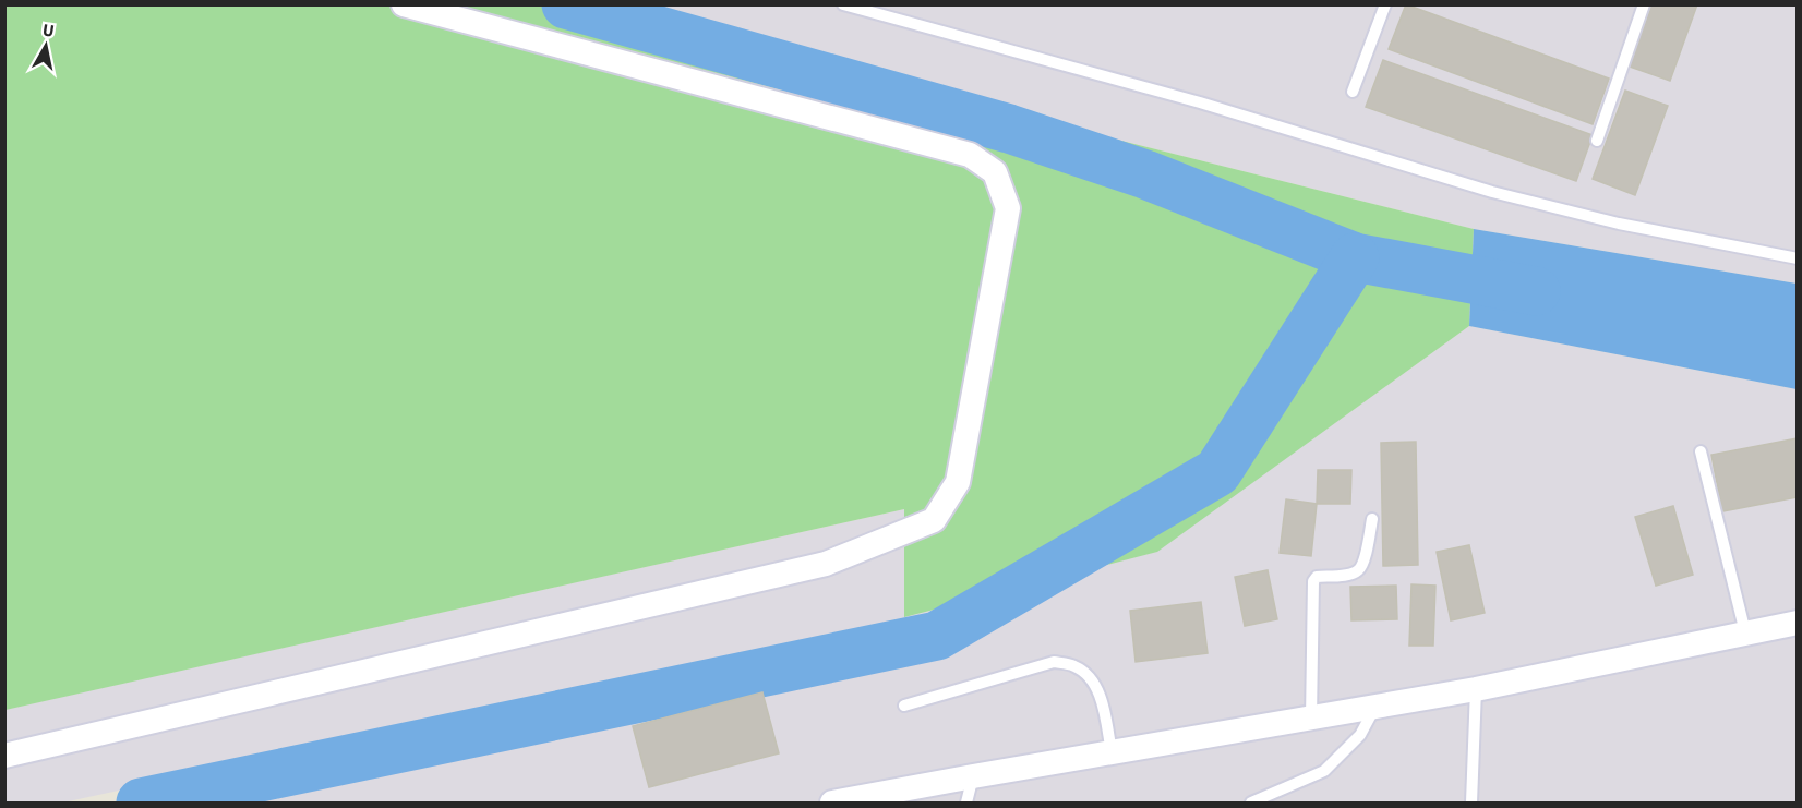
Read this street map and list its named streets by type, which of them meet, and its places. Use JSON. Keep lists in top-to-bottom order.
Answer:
{
  "north": "top"
}
